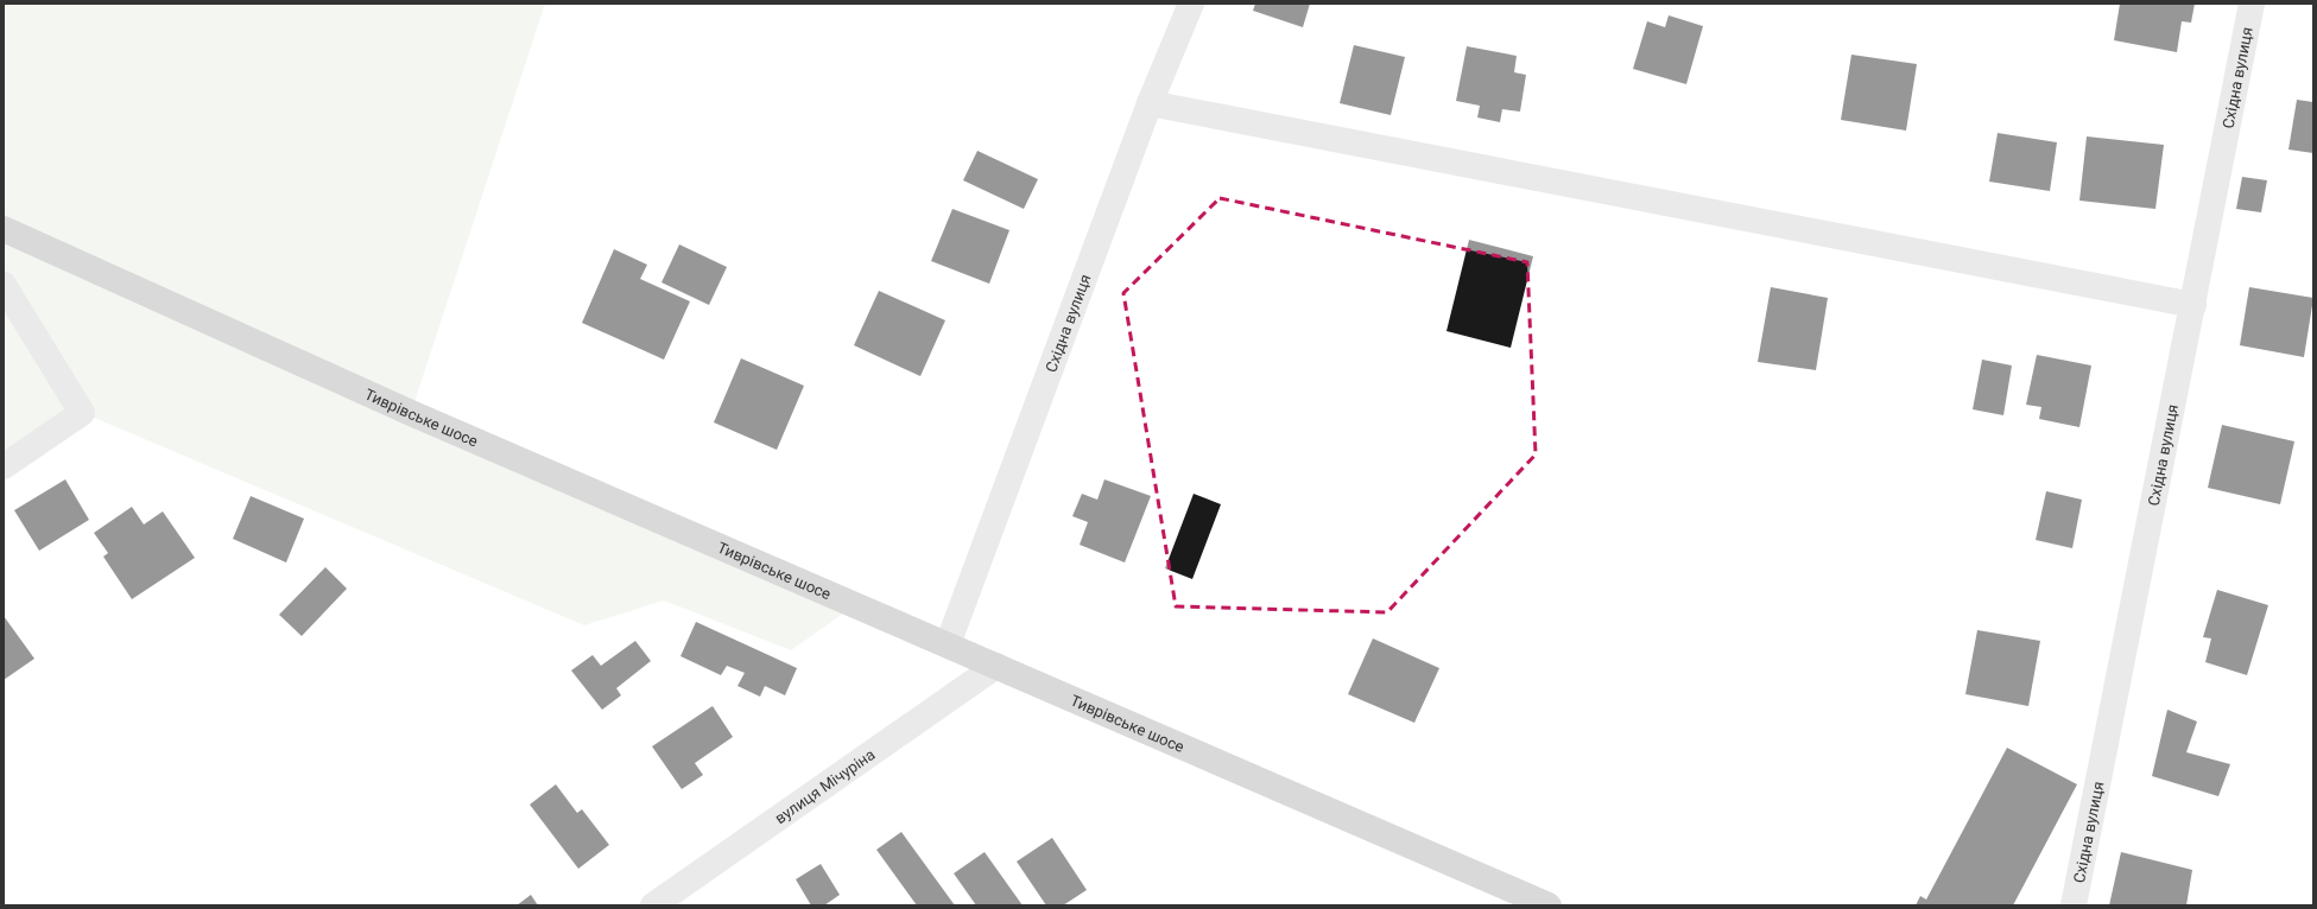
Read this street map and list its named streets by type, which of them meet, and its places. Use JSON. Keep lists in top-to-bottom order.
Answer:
{
  "streets": {
    "main road": ["Тиврівське шосе"],
    "street": ["Східна вулиця", "вулиця Мічуріна"]
  },
  "crossings": [
    ["Східна вулиця", "Тиврівське шосе"],
    ["Тиврівське шосе", "вулиця Мічуріна"]
  ]
}
